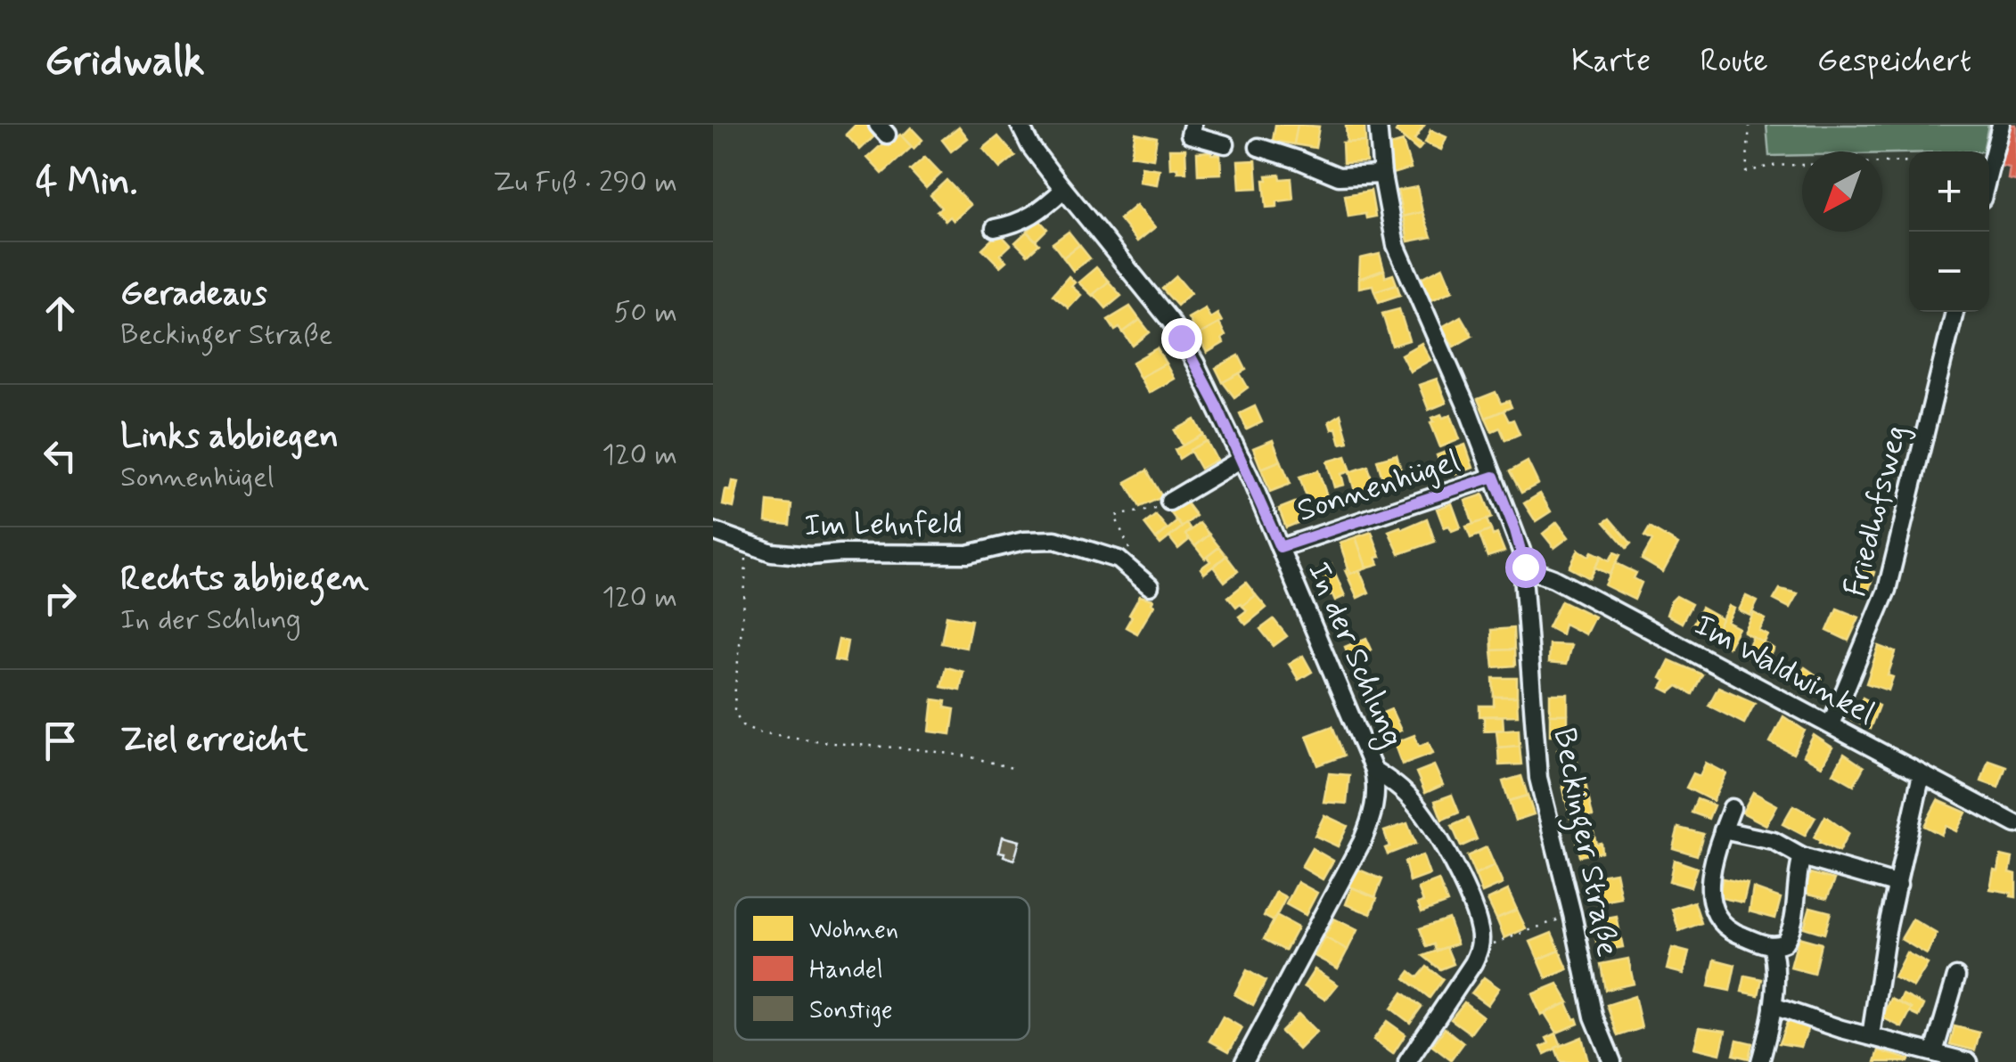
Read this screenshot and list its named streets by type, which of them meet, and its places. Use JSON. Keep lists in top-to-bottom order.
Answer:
{
  "streets": {
    "street": [
      "Sonnenhügel",
      "Friedhofsweg",
      "Im Lehnfeld",
      "In der Schlung",
      "Im Waldwinkel",
      "Beckinger Straße"
    ]
  },
  "crossings": [
    ["Sonnenhügel", "In der Schlung"],
    ["Sonnenhügel", "Beckinger Straße"],
    ["Friedhofsweg", "Im Waldwinkel"],
    ["Im Waldwinkel", "Beckinger Straße"]
  ],
  "legend": ["Wohnen", "Handel", "Sonstige"],
  "north": "bottom left",
  "page": {
    "header": "Gridwalk",
    "nav": ["Karte", "Route", "Gespeichert"],
    "heading": ["4 Min.", "Zu Fuß · 290 m"],
    "map_buttons": ["+", "−"],
    "list": [
      ["Geradeaus", "Beckinger Straße", "50 m"],
      ["Links abbiegen", "Sonnenhügel", "120 m"],
      ["Rechts abbiegen", "In der Schlung", "120 m"],
      "Ziel erreicht"
    ]
  }
}
